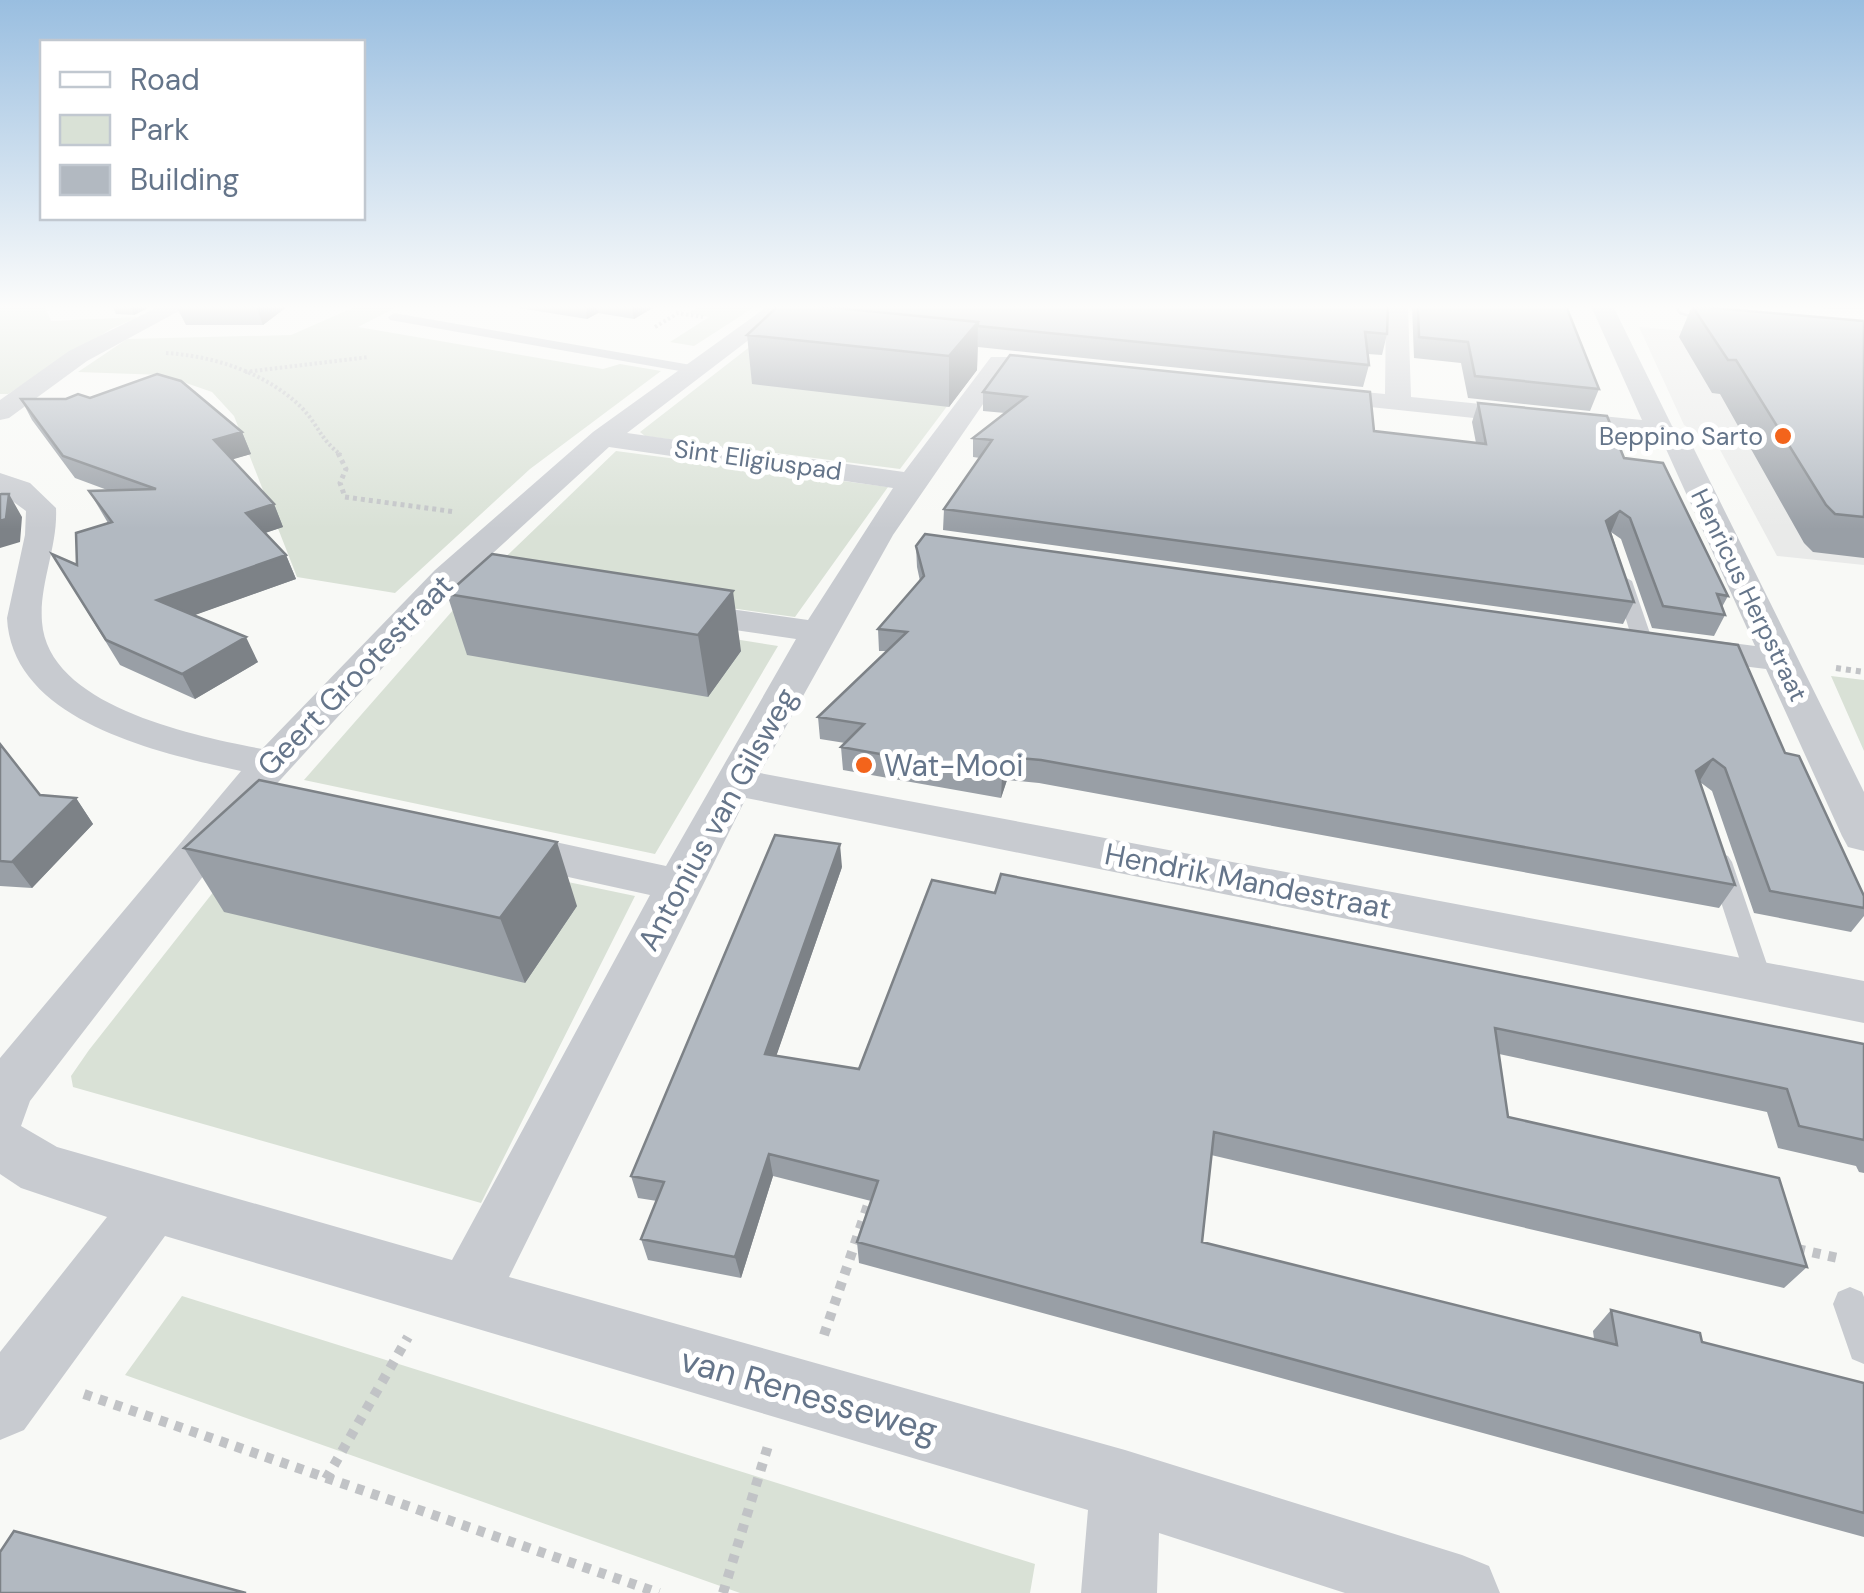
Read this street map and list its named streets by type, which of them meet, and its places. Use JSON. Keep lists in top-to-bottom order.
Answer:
{
  "streets": {
    "street": [
      "Sint Eligiuspad",
      "Henricus Herpstraat",
      "Geert Grootestraat",
      "Antonius van Gilsweg",
      "Hendrik Mandestraat",
      "van Renesseweg"
    ]
  },
  "crossings": [
    ["Sint Eligiuspad", "Geert Grootestraat"],
    ["Sint Eligiuspad", "Antonius van Gilsweg"],
    ["Antonius van Gilsweg", "Hendrik Mandestraat"],
    ["Antonius van Gilsweg", "van Renesseweg"]
  ],
  "places": ["Beppino Sarto", "Wat-Mooi"],
  "legend": ["Road", "Park", "Building"]
}
